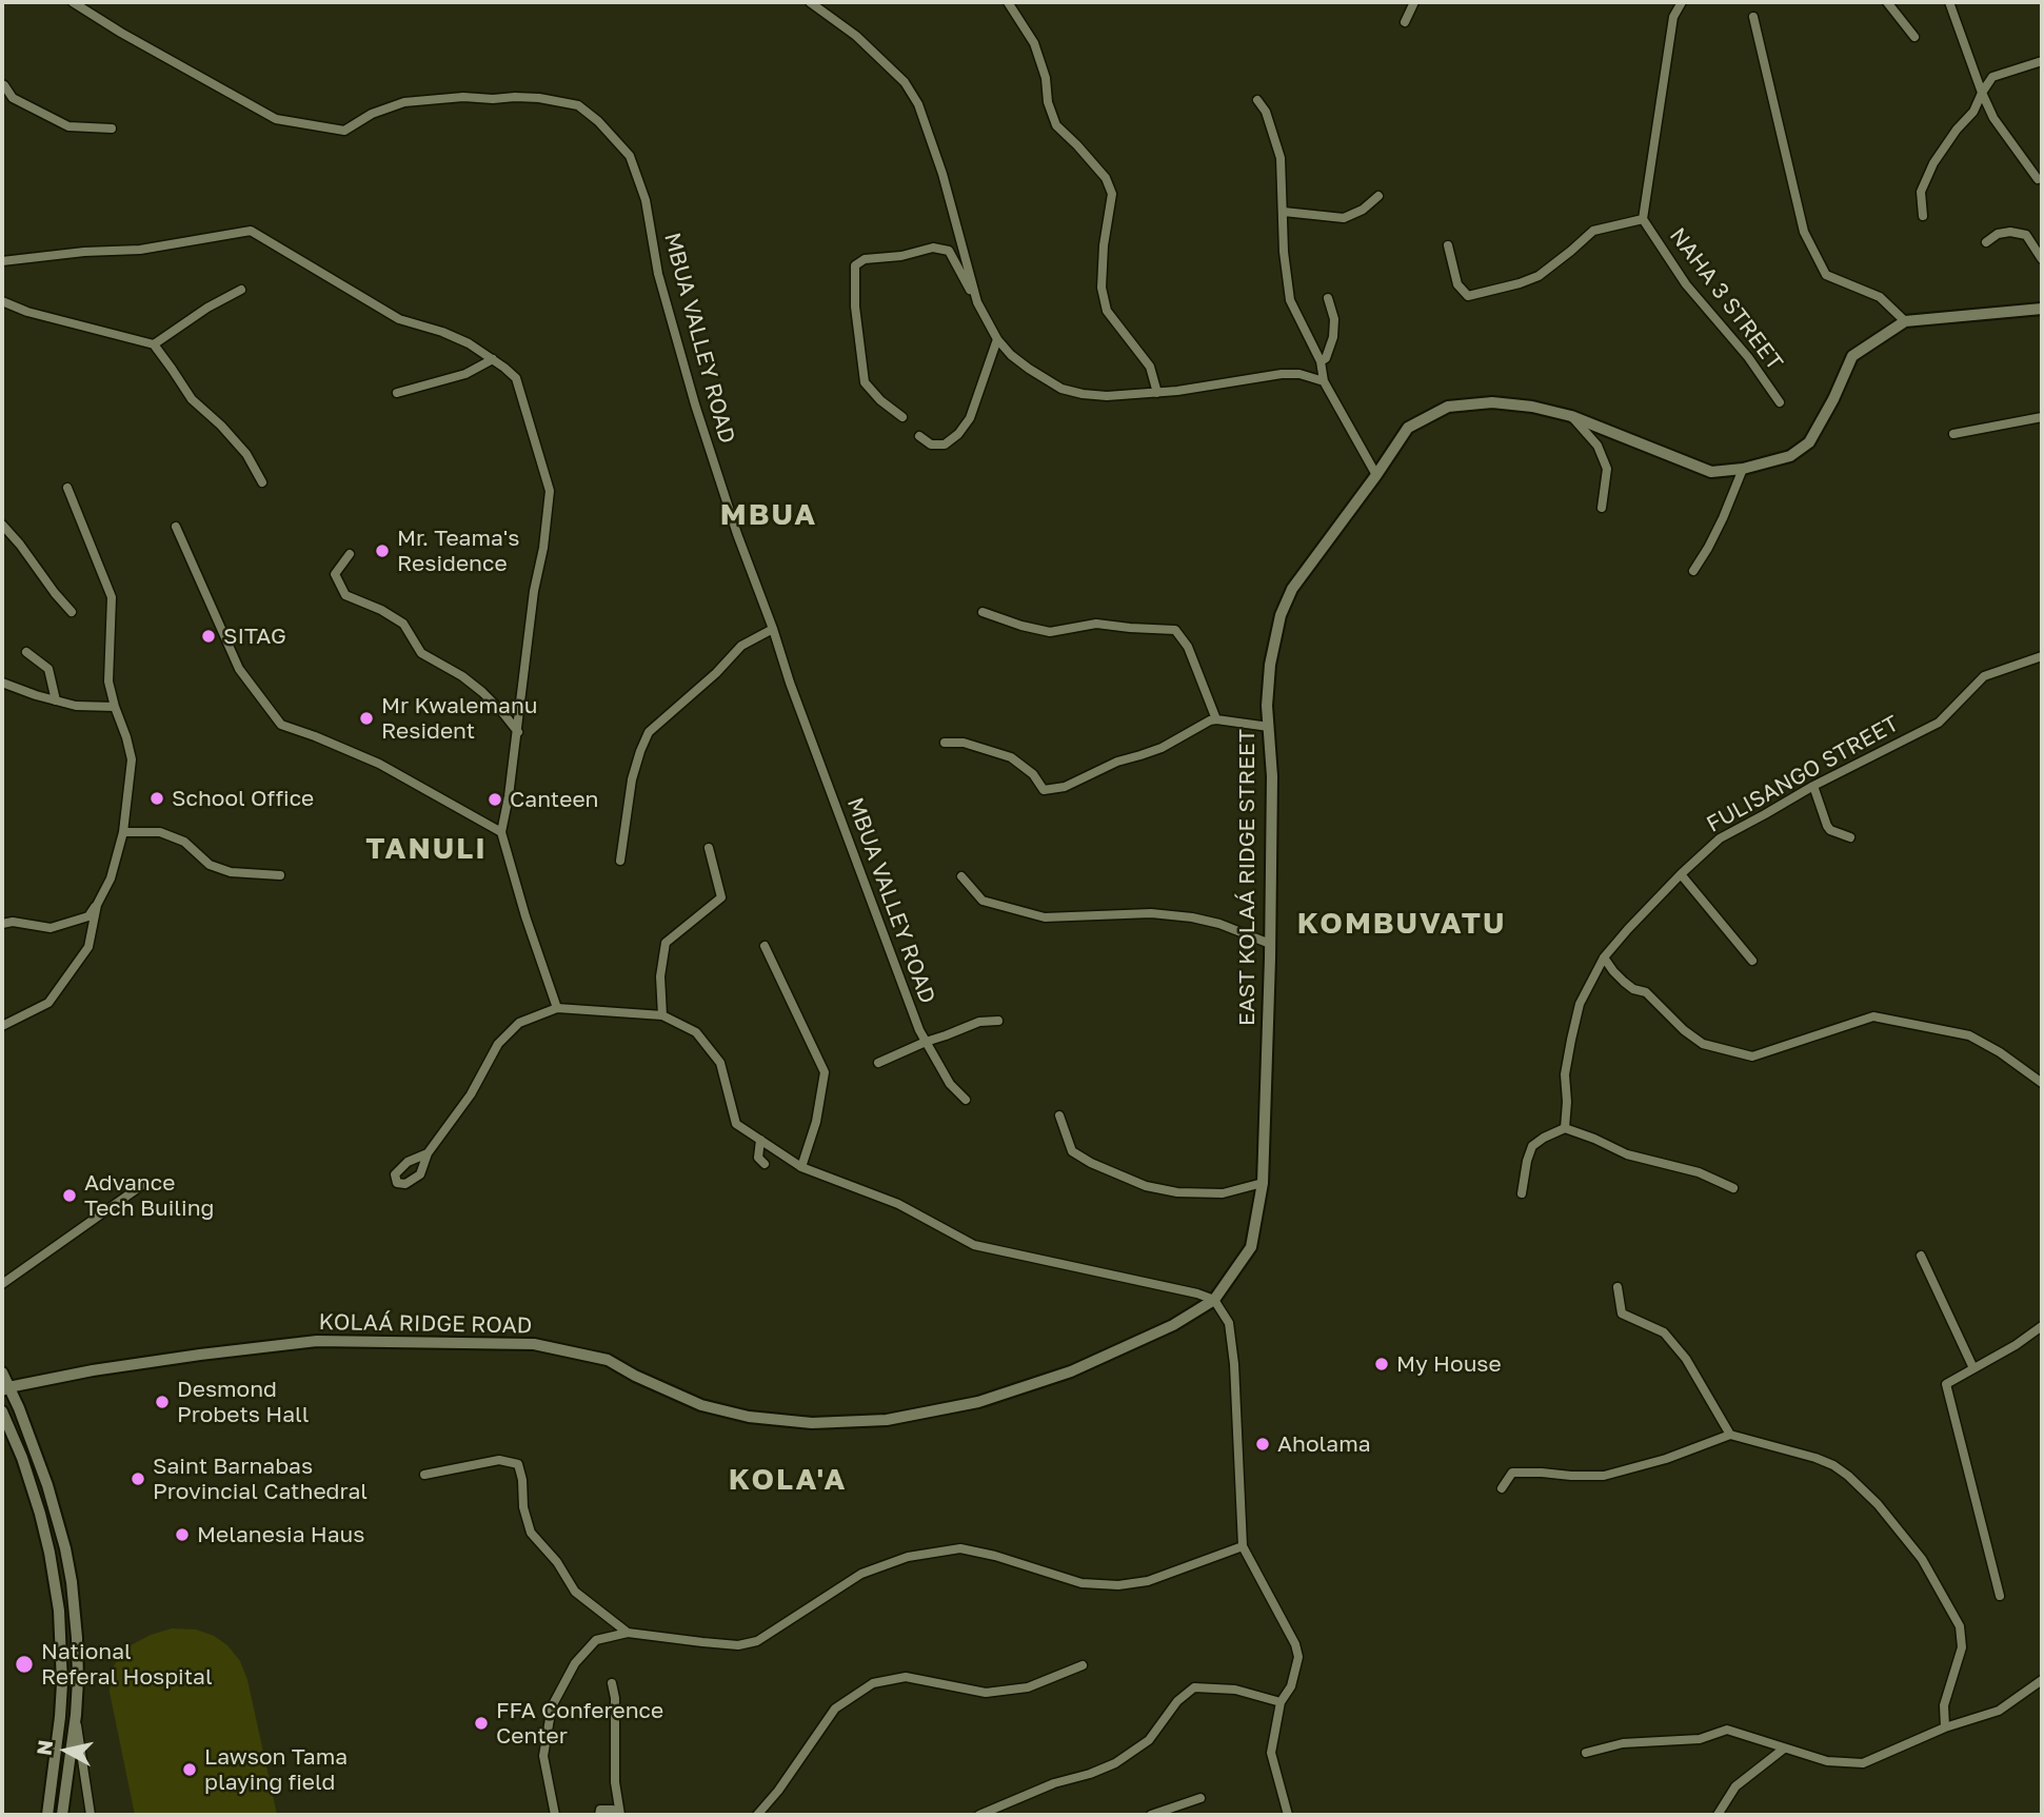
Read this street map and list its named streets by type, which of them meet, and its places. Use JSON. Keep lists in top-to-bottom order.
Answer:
{
  "streets": {
    "street": [
      "NAHA 3 STREET",
      "MBUA VALLEY ROAD",
      "FULISANGO STREET",
      "EAST KOLAÁ RIDGE STREET",
      "KOLAÁ RIDGE ROAD"
    ]
  },
  "crossings": [
    ["EAST KOLAÁ RIDGE STREET", "KOLAÁ RIDGE ROAD"]
  ],
  "districts": [
    "MBUA",
    "TANULI",
    "KOMBUVATU",
    "KOLA'A"
  ],
  "places": [
    "Mr. Teama's Residence",
    "SITAG",
    "Mr Kwalemanu Resident",
    "School Office",
    "Canteen",
    "Advance Tech Builing",
    "My House",
    "Desmond Probets Hall",
    "Aholama",
    "Saint Barnabas Provincial Cathedral",
    "Melanesia Haus",
    "National Referal Hospital",
    "FFA Conference Center",
    "Lawson Tama playing field"
  ],
  "north": "left"
}
